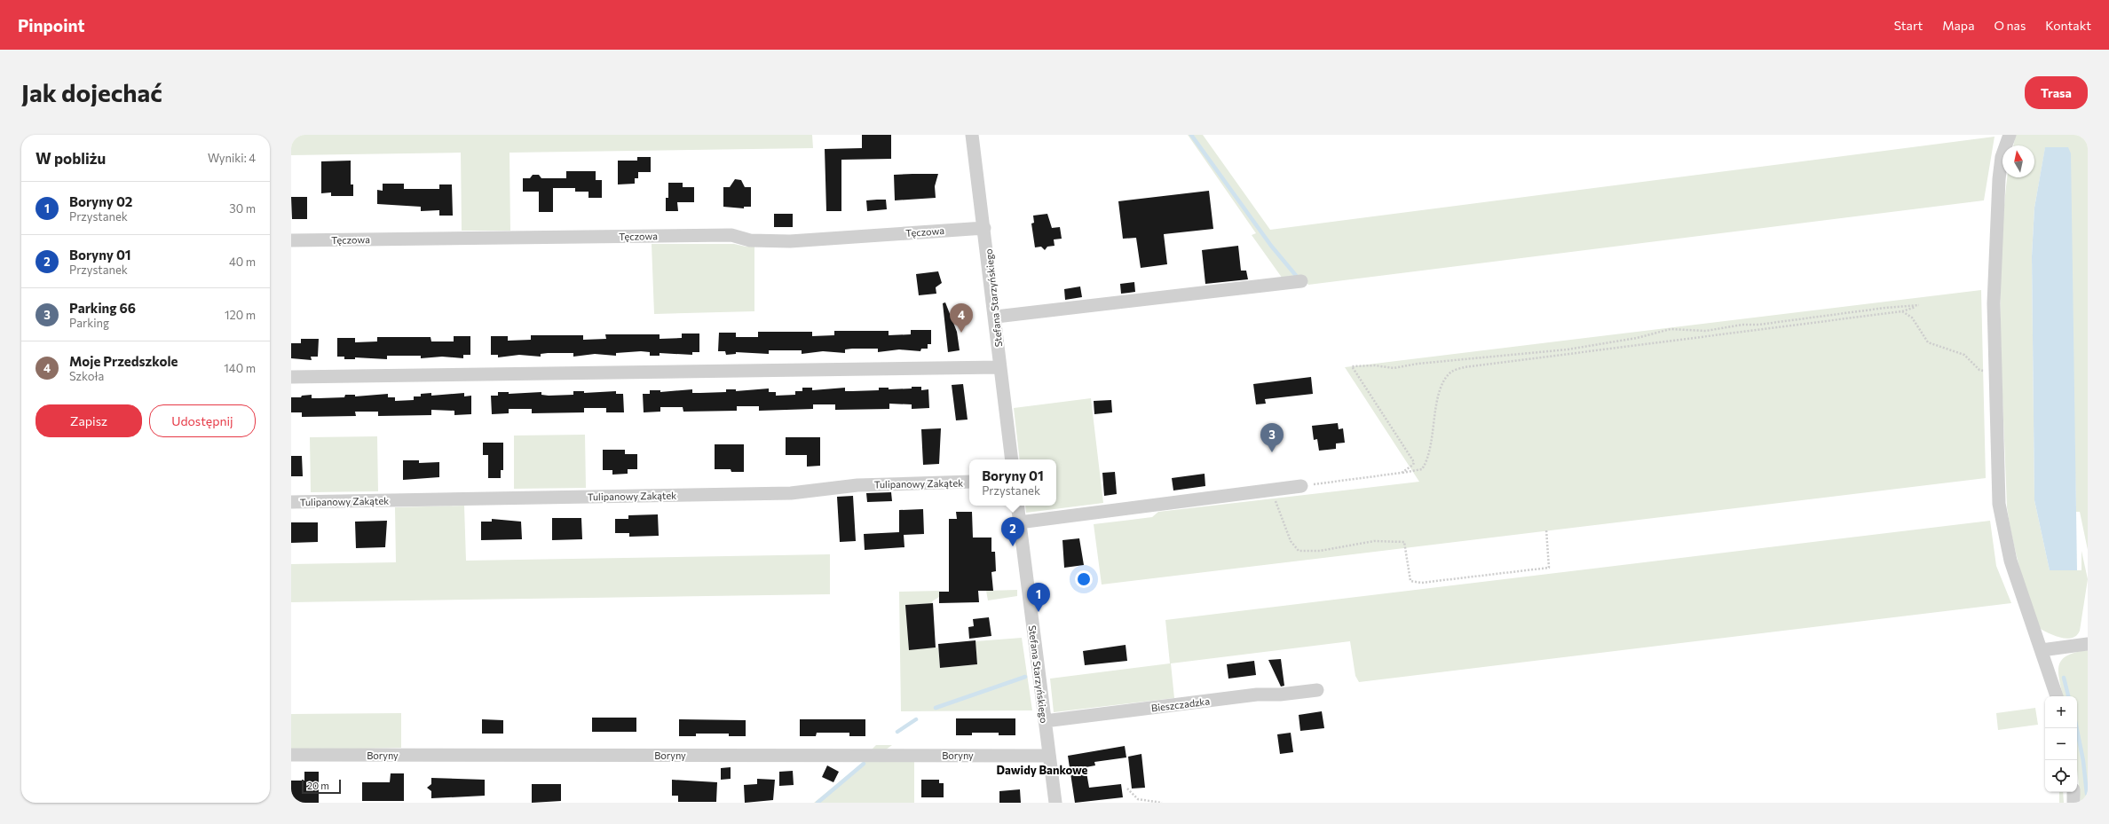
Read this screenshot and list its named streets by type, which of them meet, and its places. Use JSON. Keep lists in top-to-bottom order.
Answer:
{
  "streets": {
    "street": [
      "Tęczowa",
      "Stefana Starzyńskiego",
      "Tulipanowy Zakątek",
      "Bieszczadzka",
      "Boryny"
    ]
  },
  "crossings": [
    ["Tęczowa", "Stefana Starzyńskiego"],
    ["Stefana Starzyńskiego", "Bieszczadzka"],
    ["Stefana Starzyńskiego", "Boryny"]
  ],
  "districts": ["Dawidy Bankowe"],
  "scale_bar": "20 m",
  "north": "top",
  "page": {
    "header": "Pinpoint",
    "nav": [
      "Start",
      "Mapa",
      "O nas",
      "Kontakt"
    ],
    "buttons": [
      "Trasa",
      ["Zapisz", "Udostępnij"]
    ],
    "title": "Jak dojechać",
    "heading": ["W pobliżu", "Wyniki: 4"],
    "list": [
      {
        "mark": "1",
        "name": "Boryny 02",
        "note": "Przystanek",
        "value": "30 m"
      },
      {
        "mark": "2",
        "name": "Boryny 01",
        "note": "Przystanek",
        "value": "40 m"
      },
      {
        "mark": "3",
        "name": "Parking 66",
        "note": "Parking",
        "value": "120 m"
      },
      {
        "mark": "4",
        "name": "Moje Przedszkole",
        "note": "Szkoła",
        "value": "140 m"
      }
    ],
    "pins": [
      "4",
      "3",
      "2",
      "1"
    ],
    "popup": ["Boryny 01", "Przystanek"],
    "map_buttons": ["+", "−"],
    "scale": "20 m"
  }
}
